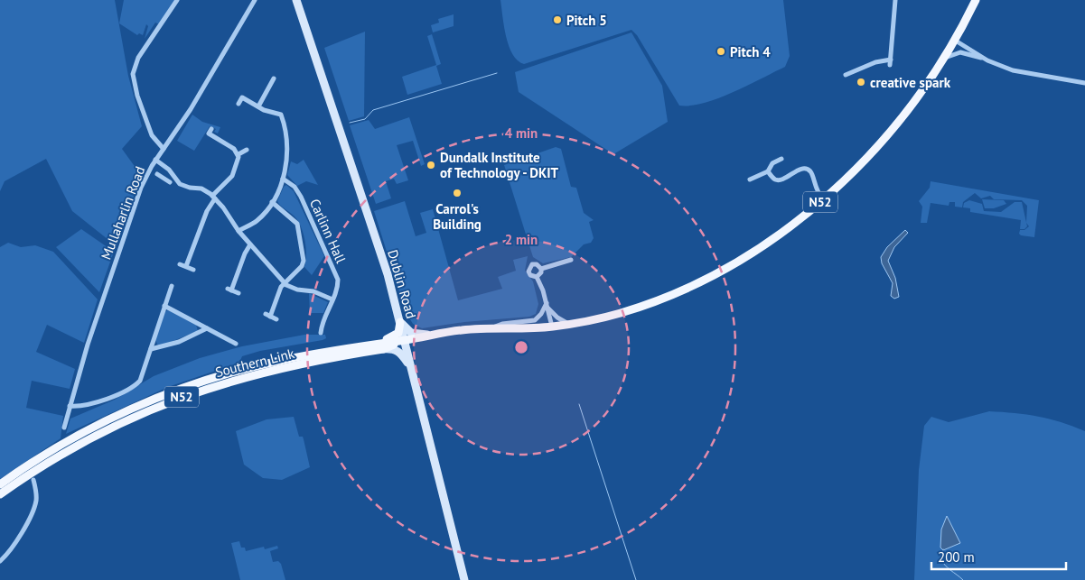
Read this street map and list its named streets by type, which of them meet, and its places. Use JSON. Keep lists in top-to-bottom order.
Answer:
{
  "streets": {
    "main road": ["N52", "Dublin Road", "Southern Link"],
    "street": ["Mullaharlin Road", "Carlinn Hall"]
  },
  "crossings": [
    ["N52", "Dublin Road"],
    ["N52", "Southern Link"],
    ["Dublin Road", "Southern Link"]
  ],
  "places": [
    "Pitch 5",
    "Pitch 4",
    "creative spark",
    "Dundalk Institute of Technology - DKIT",
    "Carrol's Building"
  ],
  "scale_bar": "200 m",
  "rings": ["4 min", "2 min"]
}
